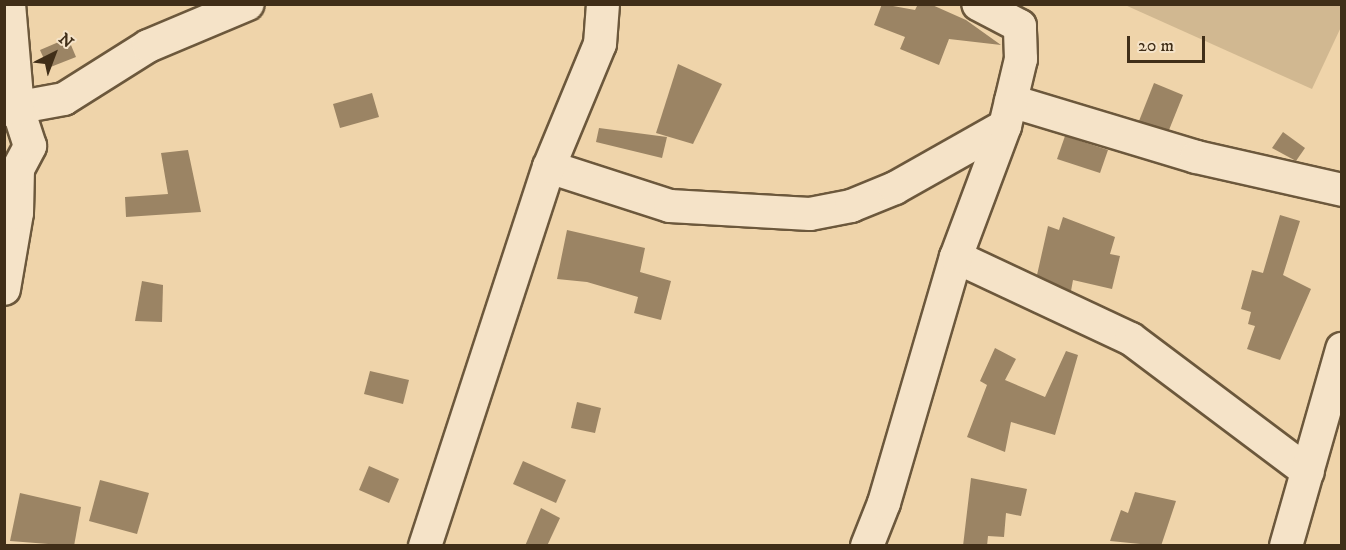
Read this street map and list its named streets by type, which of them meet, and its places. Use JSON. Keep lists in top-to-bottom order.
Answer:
{
  "scale_bar": "20 m",
  "north": "top right"
}
